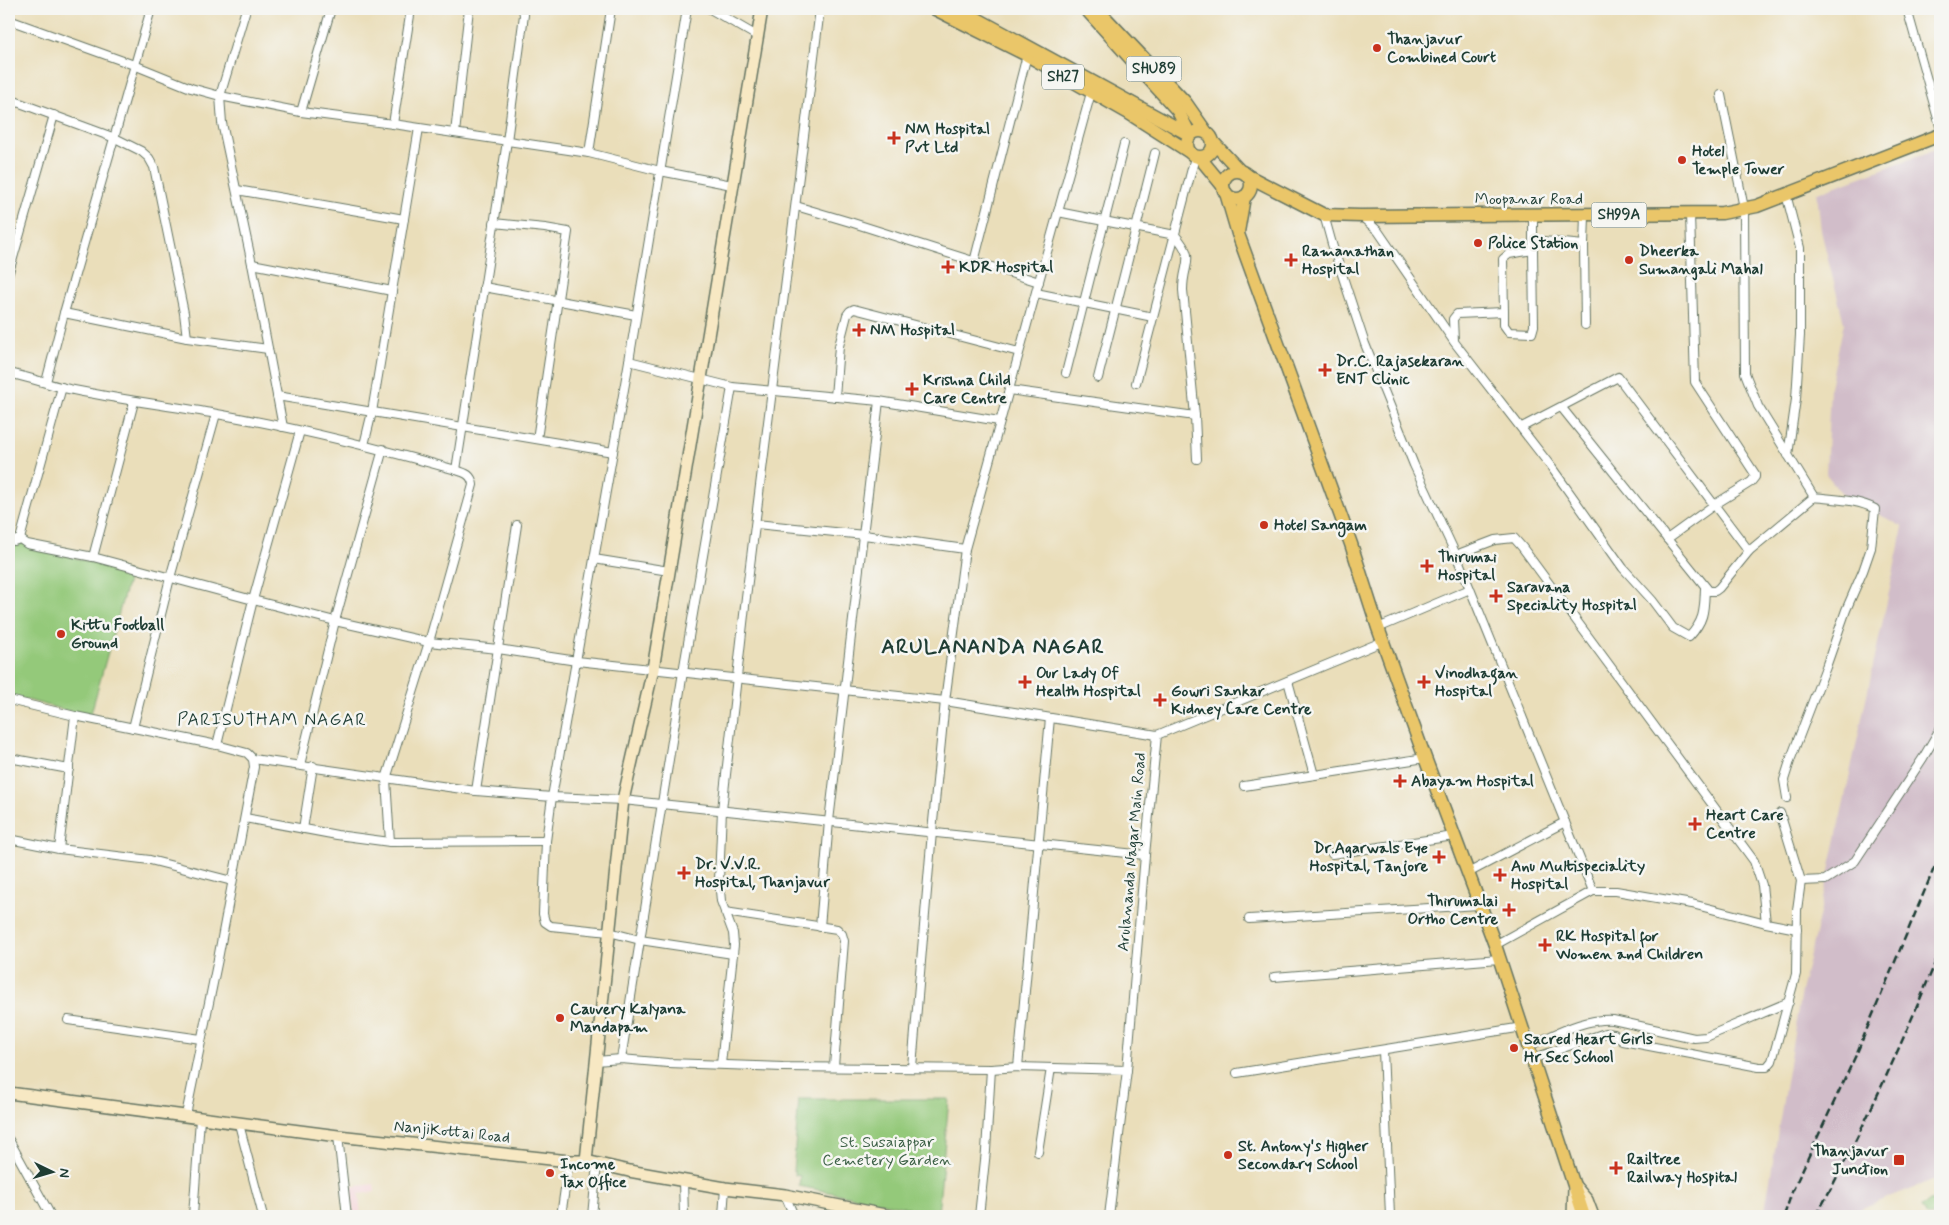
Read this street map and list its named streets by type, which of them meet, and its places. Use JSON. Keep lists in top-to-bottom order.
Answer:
{
  "streets": {
    "main road": [
      "SHU89",
      "SH27",
      "Moopanar Road",
      "SH99A"
    ],
    "street": ["Arulananda Nagar Main Road", "NanjiKottai Road"]
  },
  "crossings": [
    ["SHU89", "SH27"],
    ["SHU89", "Moopanar Road"]
  ],
  "districts": ["ARULANANDA NAGAR", "PARISUTHAM NAGAR"],
  "parks": ["St. Susaiappar Cemetery Garden"],
  "places": {
    "other": [
      "Thanjavur Combined Court",
      "Hotel Temple Tower",
      "Police Station",
      "Dheerka Sumangali Mahal",
      "Hotel Sangam",
      "Kittu Football Ground",
      "Cauvery Kalyana Mandapam",
      "Sacred Heart Girls Hr Sec School",
      "St. Antony's Higher Secondary School",
      "Income Tax Office"
    ],
    "health": [
      "NM Hospital Pvt Ltd",
      "Ramanathan Hospital",
      "KDR Hospital",
      "NM Hospital",
      "Dr.C. Rajasekaran ENT Clinic",
      "Krishna Child Care Centre",
      "Thirumai Hospital",
      "Saravana Speciality Hospital",
      "Our Lady Of Health Hospital",
      "Vinodhagan Hospital",
      "Gowri Sankar Kidney Care Centre",
      "Abayam Hospital",
      "Heart Care Centre",
      "Dr.Agarwals Eye Hospital, Tanjore",
      "Dr. V.V.R. Hospital, Thanjavur",
      "Anu Multispeciality Hospital",
      "Thirumalai Ortho Centre",
      "RK Hospital for Women and Children",
      "Railtree Railway Hospital"
    ],
    "transit": ["Thanjavur Junction"]
  },
  "north": "right"
}
